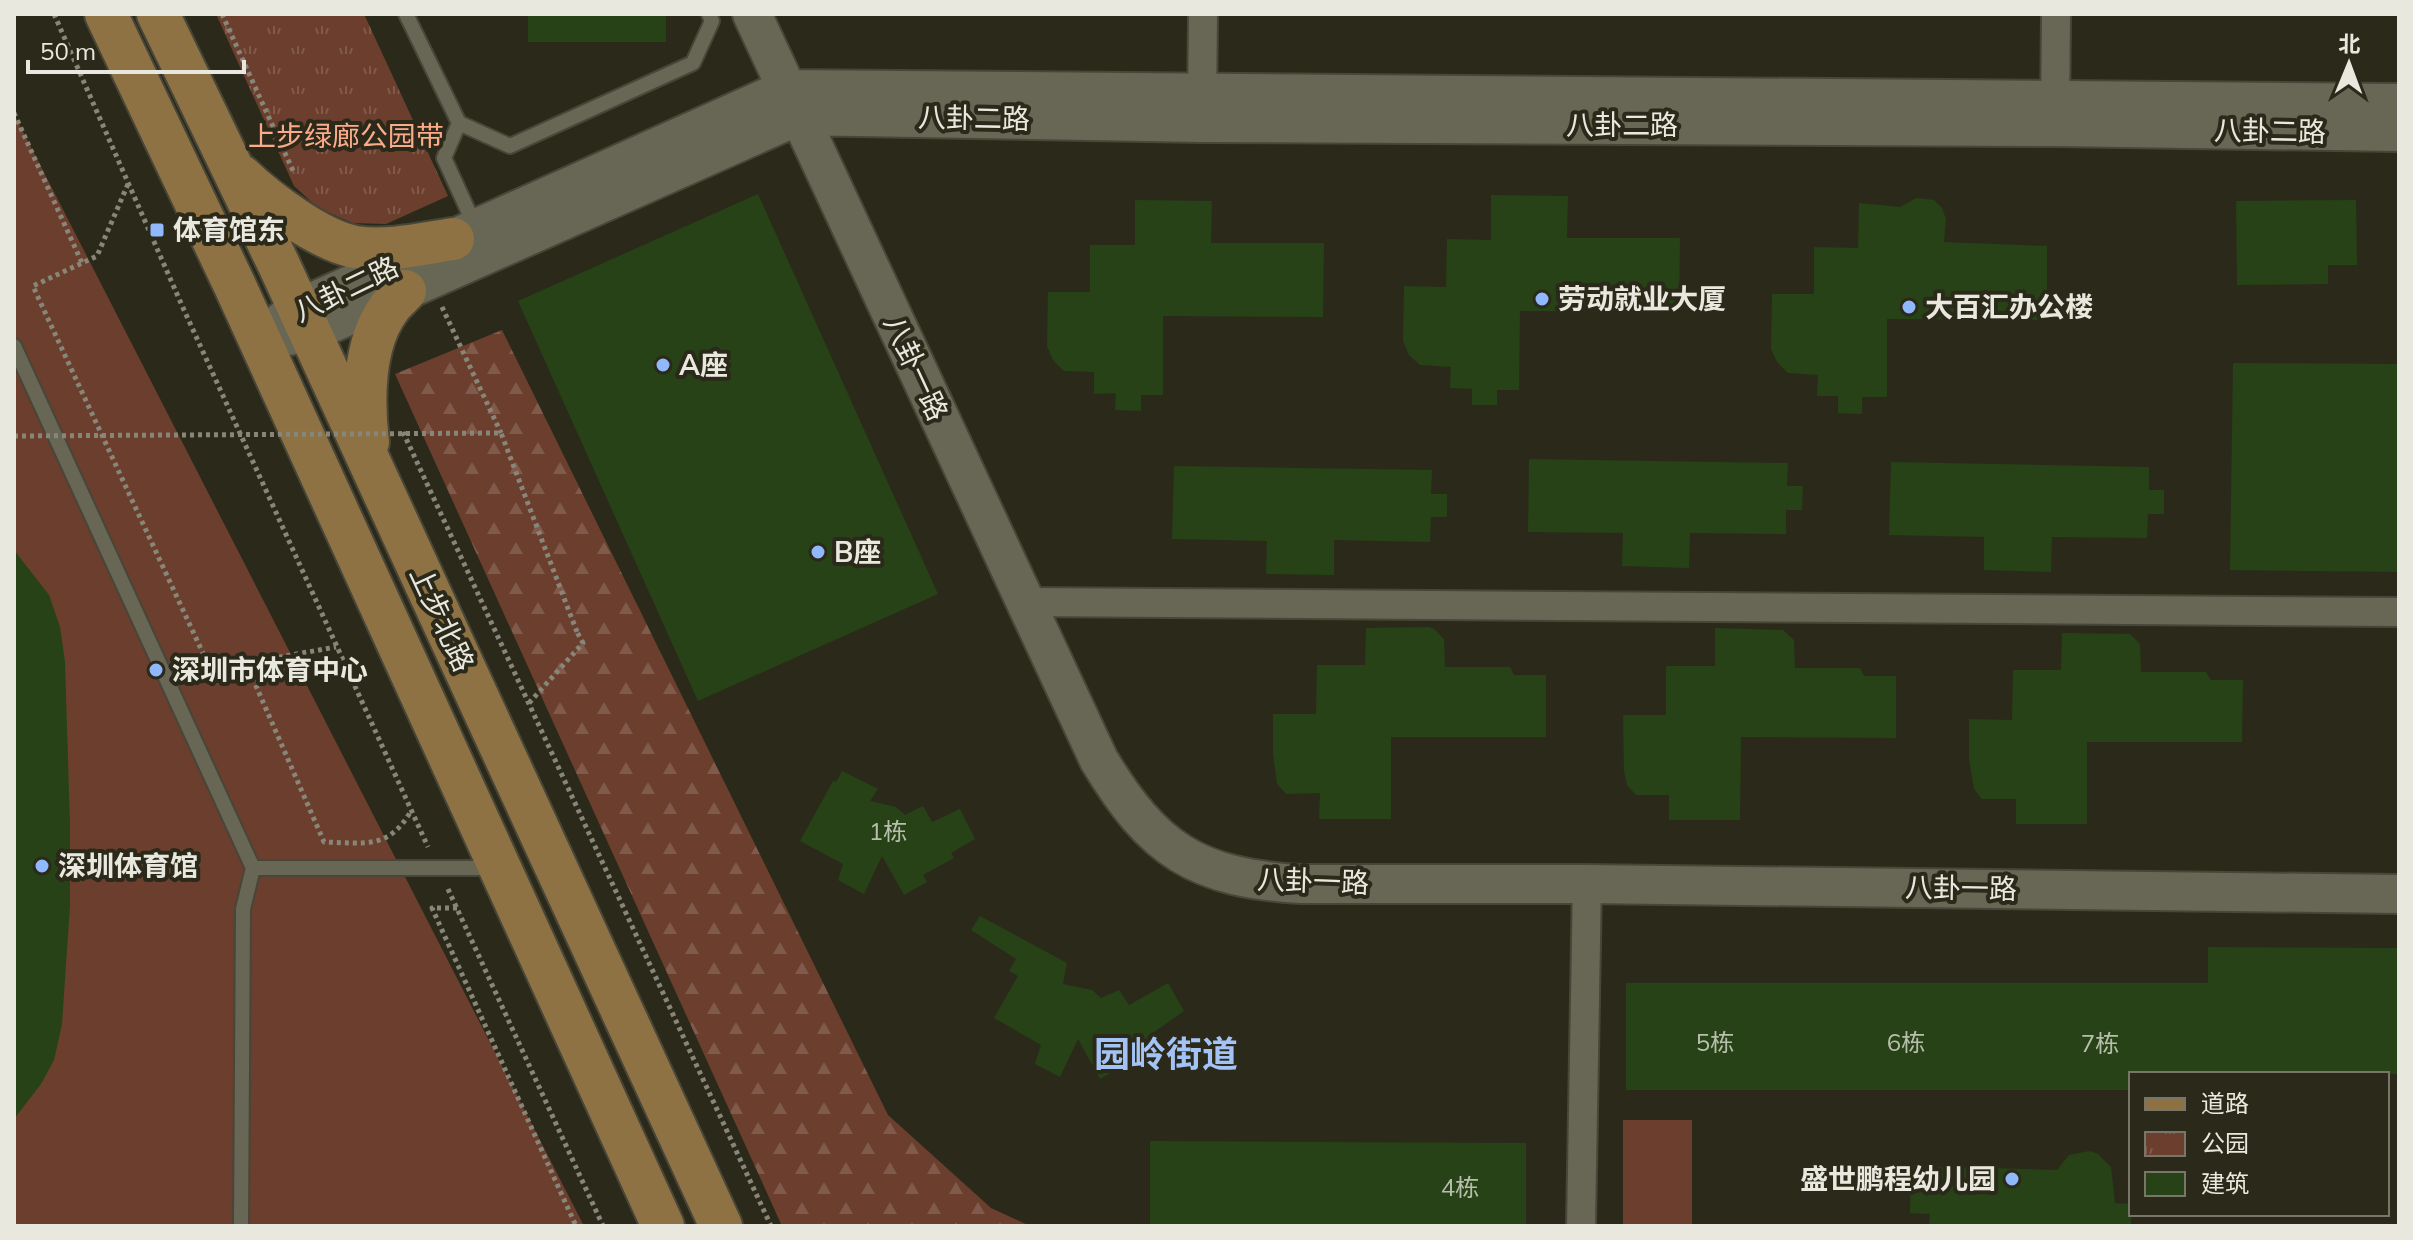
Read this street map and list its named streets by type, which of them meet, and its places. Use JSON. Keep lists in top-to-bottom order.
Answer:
{
  "streets": {
    "main road": ["上步北路"],
    "street": ["八卦二路", "八卦一路"]
  },
  "crossings": [
    ["八卦二路", "八卦一路"],
    ["八卦二路", "上步北路"]
  ],
  "districts": ["园岭街道"],
  "parks": ["上步绿廊公园带"],
  "places": {
    "transit": ["体育馆东"],
    "other": [
      "劳动就业大厦",
      "大百汇办公楼",
      "A座",
      "B座",
      "深圳市体育中心",
      "深圳体育馆",
      "盛世鹏程幼儿园"
    ]
  },
  "house_numbers": [
    "1栋",
    "5栋",
    "6栋",
    "7栋",
    "4栋"
  ],
  "legend": ["道路", "公园", "建筑"],
  "scale_bar": "50 m",
  "north": "top"
}
